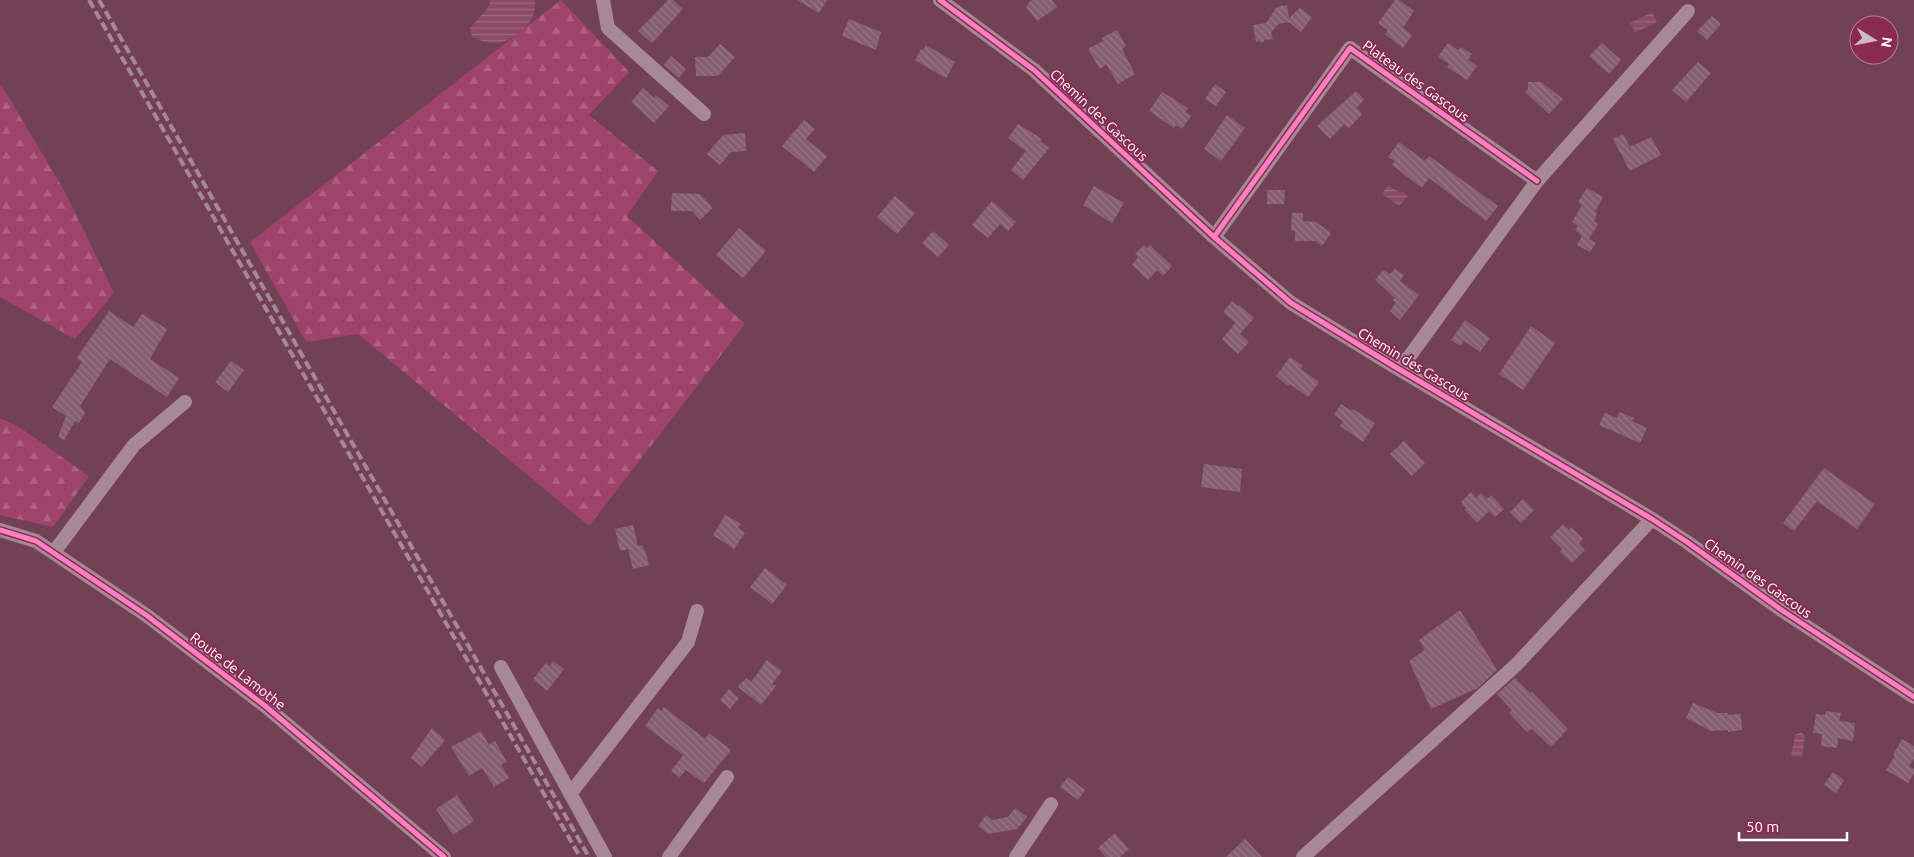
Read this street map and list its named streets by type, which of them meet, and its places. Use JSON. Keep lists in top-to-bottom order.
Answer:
{
  "streets": {
    "street": ["Plateau des Gascous", "Chemin des Gascous", "Route de Lamothe"]
  },
  "crossings": [
    ["Plateau des Gascous", "Chemin des Gascous"]
  ],
  "scale_bar": "50 m",
  "north": "right"
}
